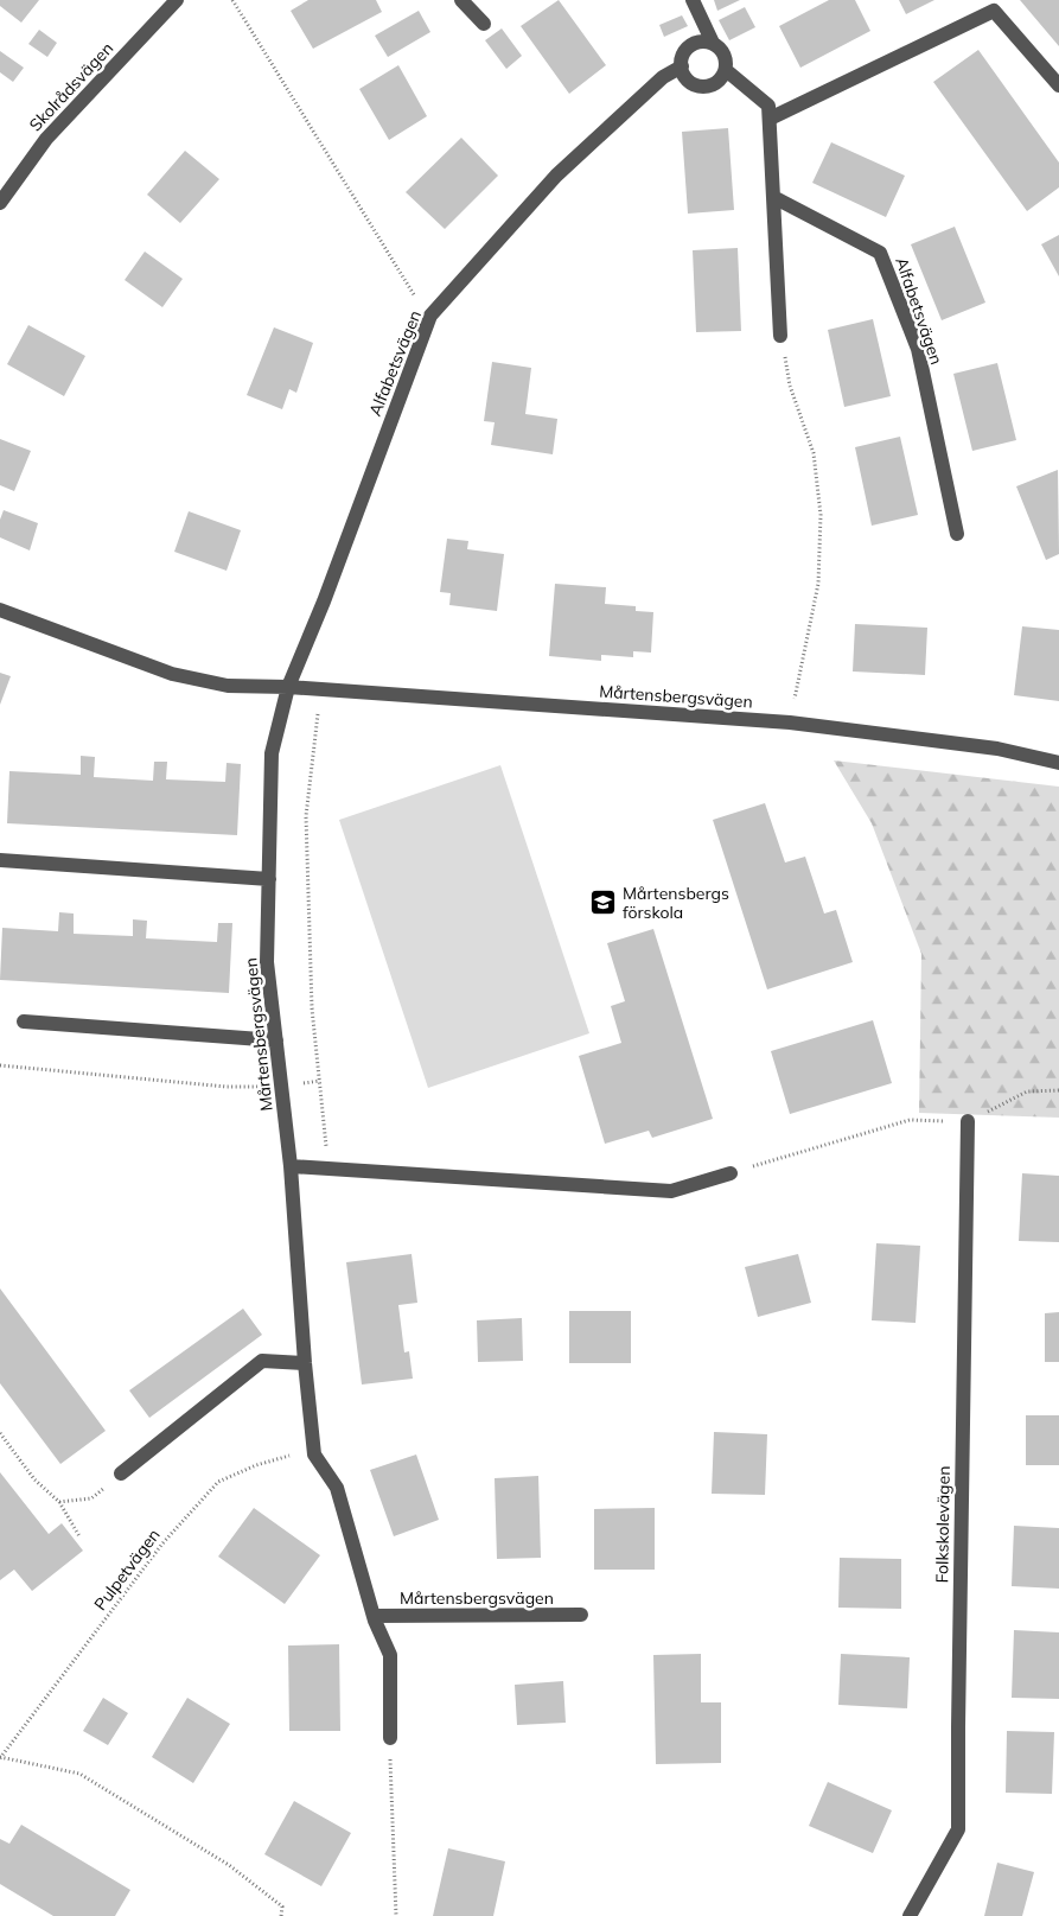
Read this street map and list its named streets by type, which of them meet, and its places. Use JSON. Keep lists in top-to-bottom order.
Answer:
{
  "streets": {
    "street": [
      "Skolrådsvägen",
      "Alfabetsvägen",
      "Mårtensbergsvägen",
      "Folkskolevägen"
    ],
    "path": ["Pulpetvägen"]
  },
  "crossings": [
    ["Alfabetsvägen", "Mårtensbergsvägen"],
    ["Mårtensbergsvägen", "Pulpetvägen"]
  ],
  "places": {
    "school or university": ["Mårtensbergs förskola"]
  }
}
